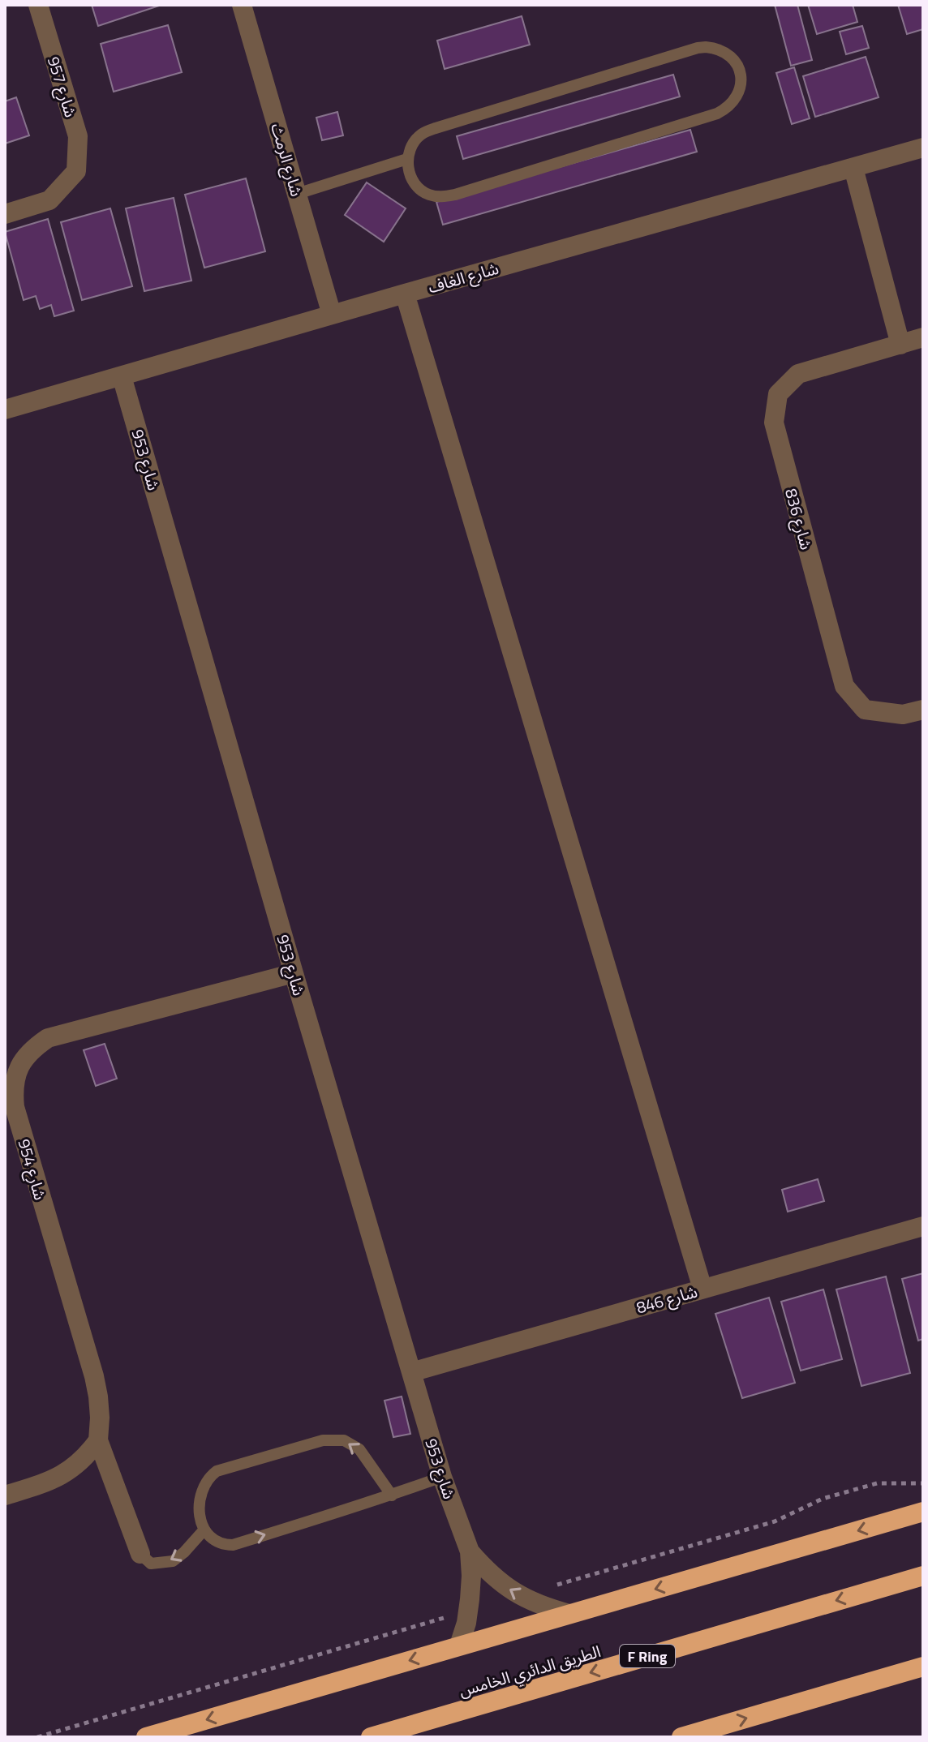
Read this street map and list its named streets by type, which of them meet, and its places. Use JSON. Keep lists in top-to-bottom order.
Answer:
{
  "streets": {
    "highway": ["F Ring", "الطريق الدائري الخامس"],
    "street": [
      "شارع 957",
      "شارع الرمث",
      "شارع الغاف",
      "شارع 953",
      "شارع 836",
      "شارع 954",
      "شارع 846"
    ]
  },
  "crossings": [
    ["شارع الرمث", "شارع الغاف"],
    ["شارع الغاف", "شارع 953"],
    ["شارع 953", "شارع 954"],
    ["شارع 953", "شارع 846"]
  ]
}
